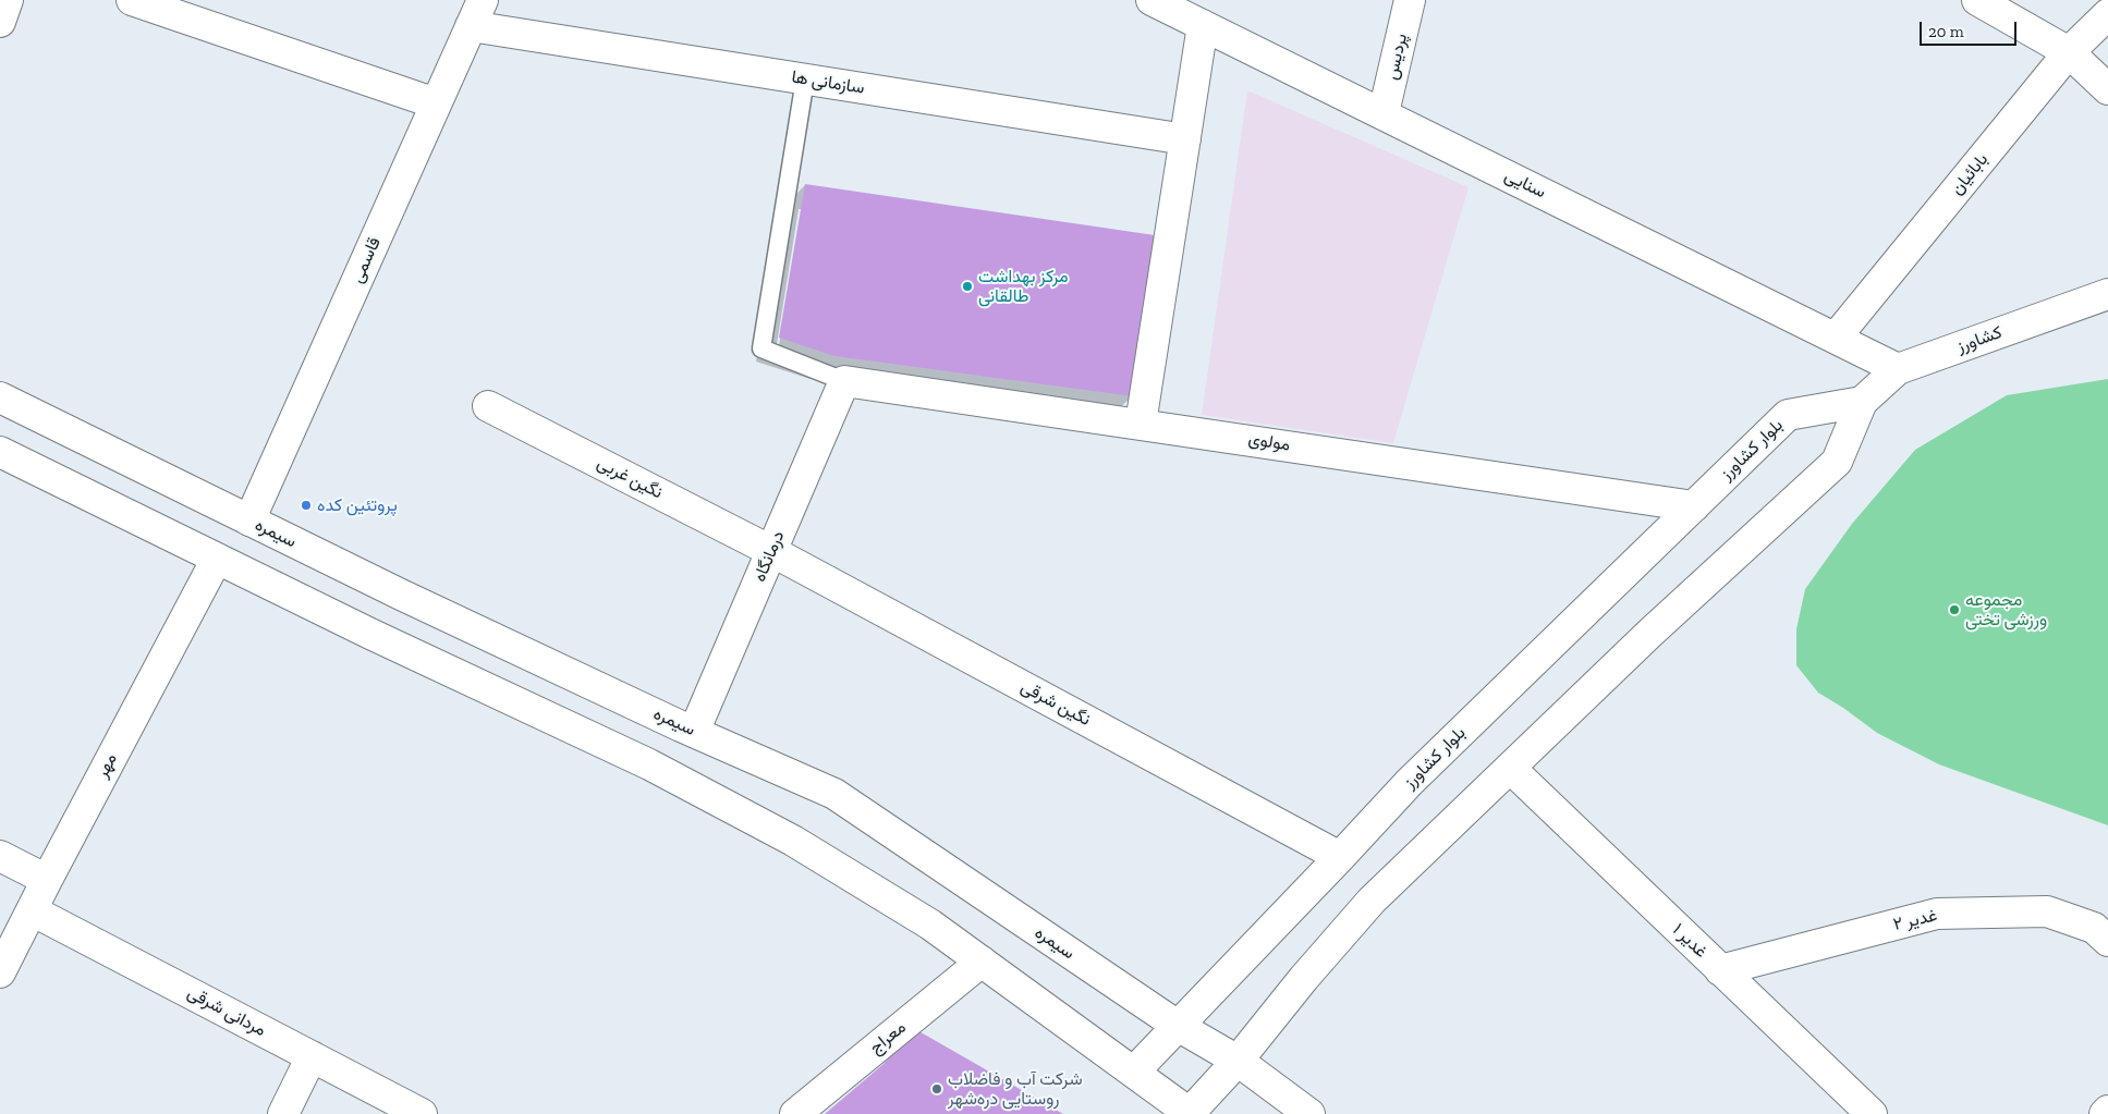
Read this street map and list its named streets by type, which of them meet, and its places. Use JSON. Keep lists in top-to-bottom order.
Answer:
{
  "streets": {
    "street": [
      "پردیس",
      "سازمانی ها",
      "بابائیان",
      "سنایی",
      "قاسمی",
      "کشاورز",
      "مولوی",
      "بلوار کشاورز",
      "نگین غربی",
      "سیمره",
      "درمانگاه",
      "نگین شرقی",
      "مهر",
      "غدیر ۲",
      "غدیر ۱",
      "مردانی شرقی",
      "معراج"
    ]
  },
  "crossings": [
    ["پردیس", "سنایی"],
    ["سازمانی ها", "قاسمی"],
    ["بابائیان", "سنایی"],
    ["سنایی", "کشاورز"],
    ["قاسمی", "سیمره"],
    ["کشاورز", "بلوار کشاورز"],
    ["مولوی", "بلوار کشاورز"],
    ["مولوی", "درمانگاه"],
    ["بلوار کشاورز", "سیمره"],
    ["بلوار کشاورز", "نگین شرقی"],
    ["نگین غربی", "درمانگاه"],
    ["نگین غربی", "نگین شرقی"],
    ["سیمره", "درمانگاه"],
    ["درمانگاه", "نگین شرقی"],
    ["مهر", "مردانی شرقی"],
    ["غدیر ۲", "غدیر ۱"]
  ],
  "places": [
    "مرکز بهداشت طالقانی",
    "پروتئین کده",
    "مجموعه ورزشی تختی",
    "شرکت آب و فاضلاب روستایی دره‌شهر"
  ],
  "scale_bar": "20 m"
}
